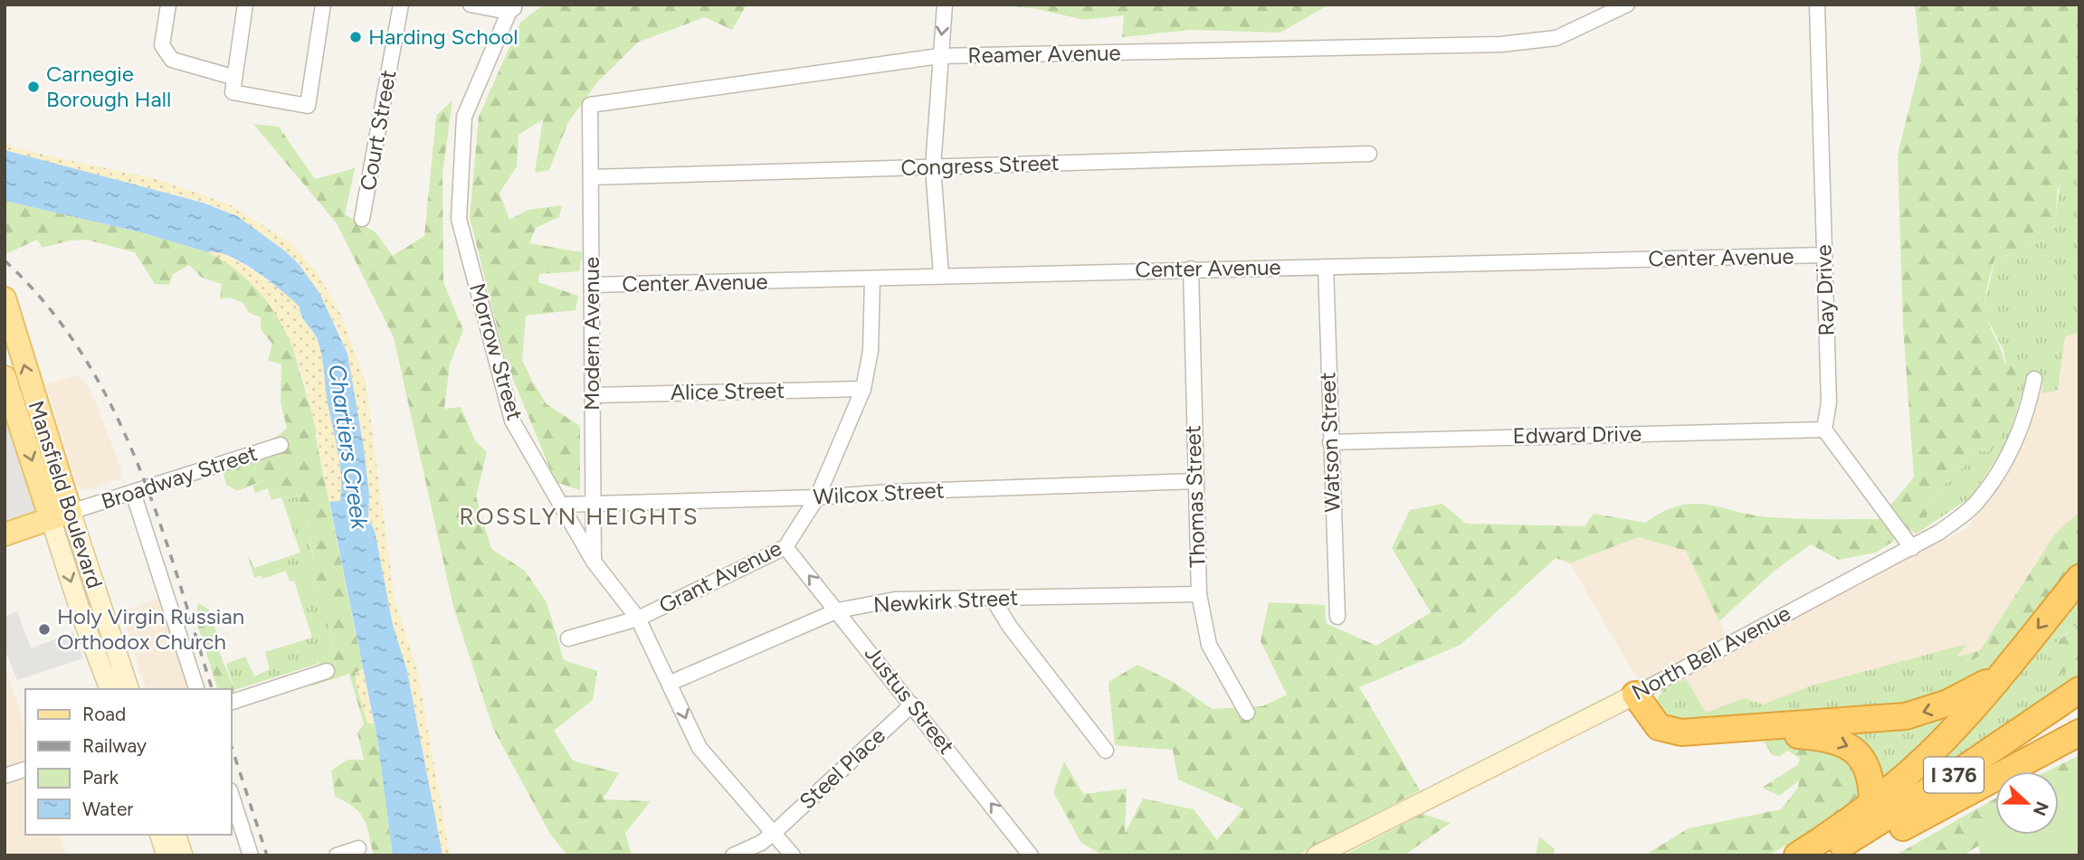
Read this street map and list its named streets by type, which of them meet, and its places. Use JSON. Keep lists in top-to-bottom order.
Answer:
{
  "streets": {
    "highway": ["I 376"],
    "main road": ["Broadway Street", "Mansfield Boulevard", "North Bell Avenue"],
    "street": [
      "Reamer Avenue",
      "Court Street",
      "Congress Street",
      "Center Avenue",
      "Ray Drive",
      "Modern Avenue",
      "Morrow Street",
      "Alice Street",
      "Edward Drive",
      "Watson Street",
      "Wilcox Street",
      "Thomas Street",
      "Grant Avenue",
      "Newkirk Street",
      "Justus Street",
      "Steel Place"
    ]
  },
  "crossings": [
    ["Reamer Avenue", "Modern Avenue"],
    ["Congress Street", "Modern Avenue"],
    ["Center Avenue", "Ray Drive"],
    ["Center Avenue", "Modern Avenue"],
    ["Center Avenue", "Watson Street"],
    ["Center Avenue", "Thomas Street"],
    ["Center Avenue", "Grant Avenue"],
    ["Ray Drive", "Edward Drive"],
    ["Modern Avenue", "Morrow Street"],
    ["Modern Avenue", "Alice Street"],
    ["Modern Avenue", "Wilcox Street"],
    ["Morrow Street", "Wilcox Street"],
    ["Morrow Street", "Grant Avenue"],
    ["Morrow Street", "Newkirk Street"],
    ["Morrow Street", "Steel Place"],
    ["Alice Street", "Grant Avenue"],
    ["Edward Drive", "Watson Street"],
    ["Broadway Street", "Mansfield Boulevard"],
    ["Wilcox Street", "Thomas Street"],
    ["Wilcox Street", "Grant Avenue"],
    ["Thomas Street", "Newkirk Street"],
    ["Grant Avenue", "Justus Street"],
    ["Newkirk Street", "Justus Street"],
    ["Justus Street", "Steel Place"]
  ],
  "districts": ["ROSSLYN HEIGHTS"],
  "water": ["Chartiers Creek"],
  "places": ["Harding School", "Carnegie Borough Hall", "Holy Virgin Russian Orthodox Church"],
  "legend": [
    "Road",
    "Railway",
    "Park",
    "Water"
  ],
  "north": "right"
}
